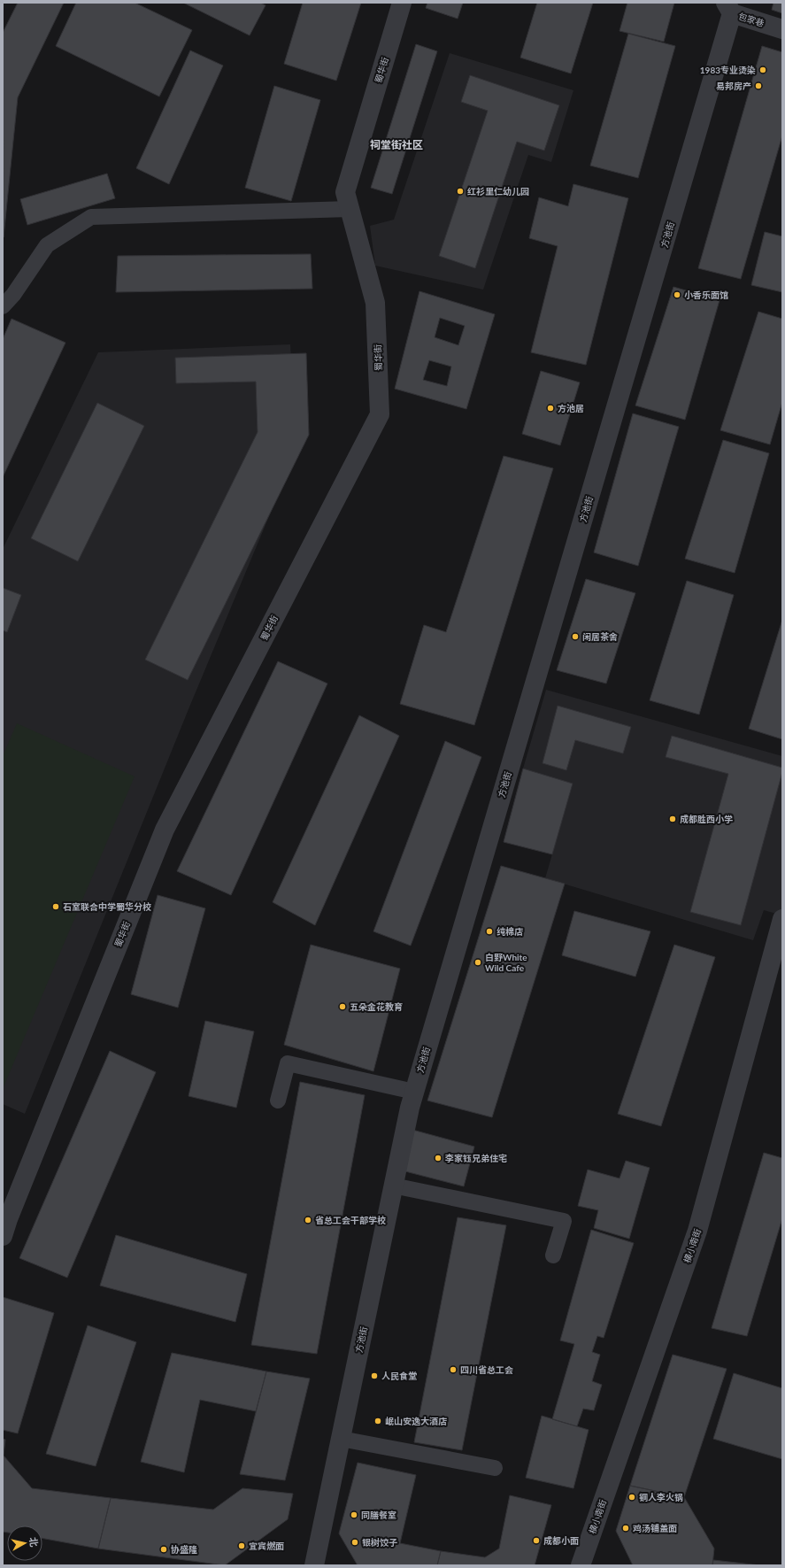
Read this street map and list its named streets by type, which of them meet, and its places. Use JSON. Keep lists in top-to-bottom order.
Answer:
{
  "streets": {
    "street": [
      "包家巷",
      "蜀华街",
      "方池街",
      "横小南街"
    ]
  },
  "crossings": [
    ["包家巷", "方池街"]
  ],
  "districts": ["祠堂街社区"],
  "places": [
    "1983专业烫染",
    "易邦房产",
    "红衫里仁幼儿园",
    "小香乐面馆",
    "方池居",
    "闲居茶舍",
    "成都胜西小学",
    "石室联合中学蜀华分校",
    "纯棉店",
    "白野White Wild Cafe",
    "五朵金花教育",
    "李家钰兄弟住宅",
    "省总工会干部学校",
    "四川省总工会",
    "人民食堂",
    "岷山安逸大酒店",
    "铜人李火锅",
    "同膳餐室",
    "鸡汤铺盖面",
    "成都小面",
    "银树饺子",
    "宜宾燃面",
    "协盛隆"
  ],
  "north": "right"
}
